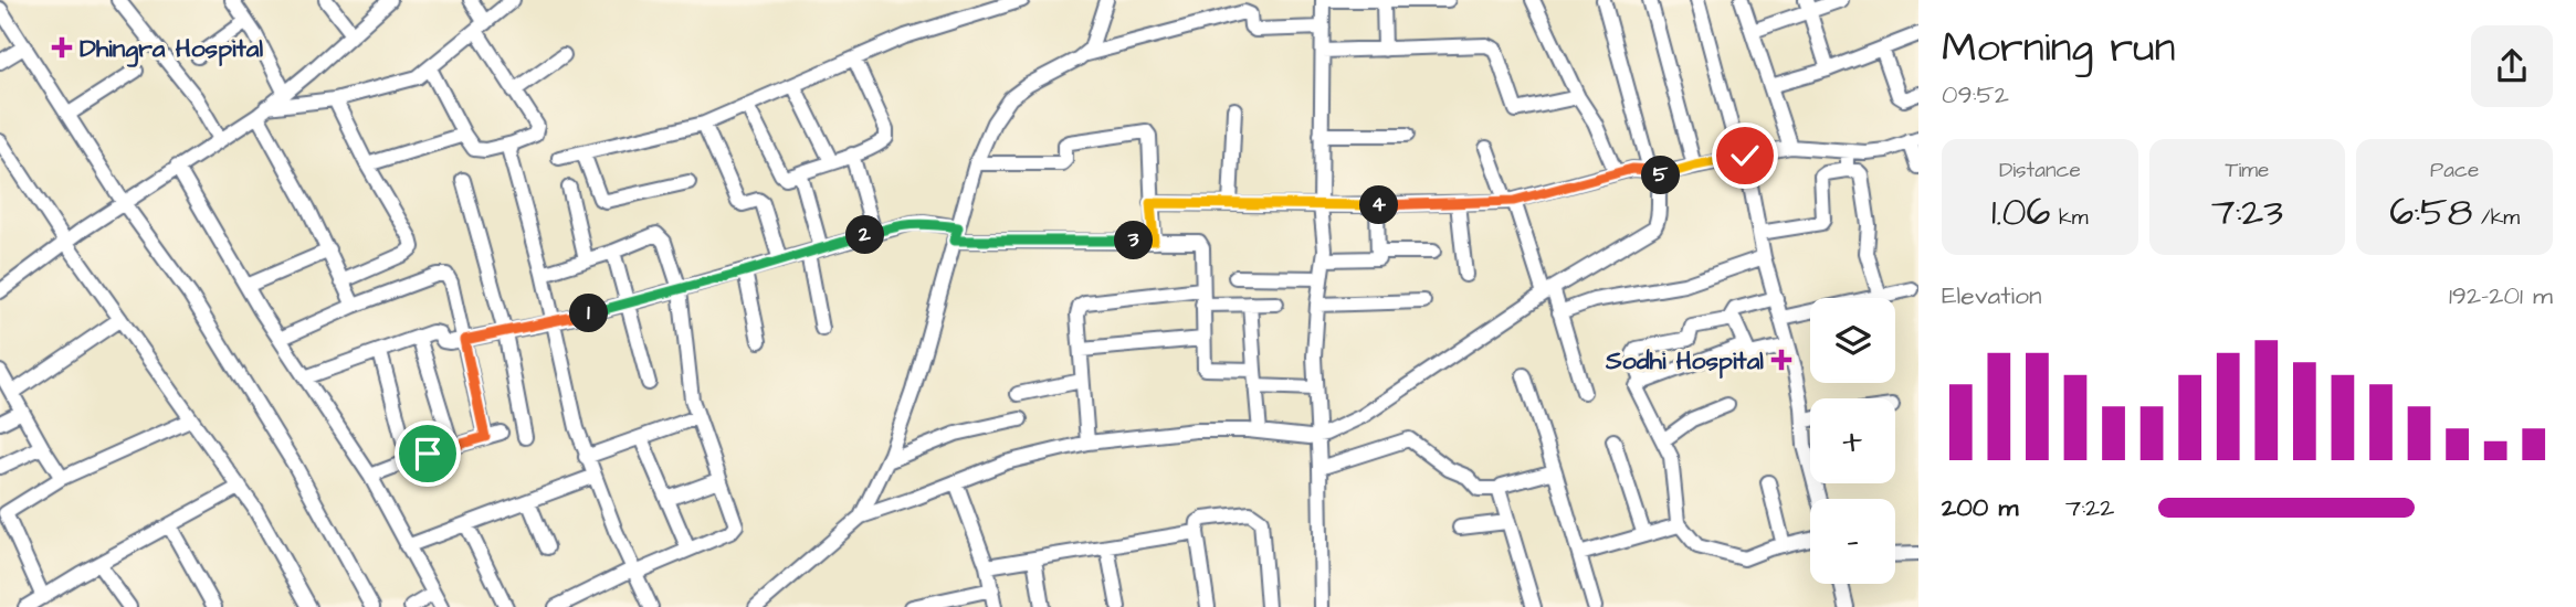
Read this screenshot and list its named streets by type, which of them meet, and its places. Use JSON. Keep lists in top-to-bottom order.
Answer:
{
  "places": {
    "health": ["Dhingra Hospital", "Sodhi Hospital"]
  },
  "page": {
    "heading": ["Morning run", "09:52"],
    "stats": [
      ["Distance", "1.06 km"],
      ["Time", "7:23"],
      ["Pace", "6:58 /km"]
    ],
    "pins": [
      "5",
      "4",
      "2",
      "3",
      "1"
    ],
    "chart": ["Elevation", "192–201 m"],
    "map_buttons": ["+", "−"],
    "list": [
      {
        "name": "200 m",
        "note": "7:22"
      }
    ]
  }
}
